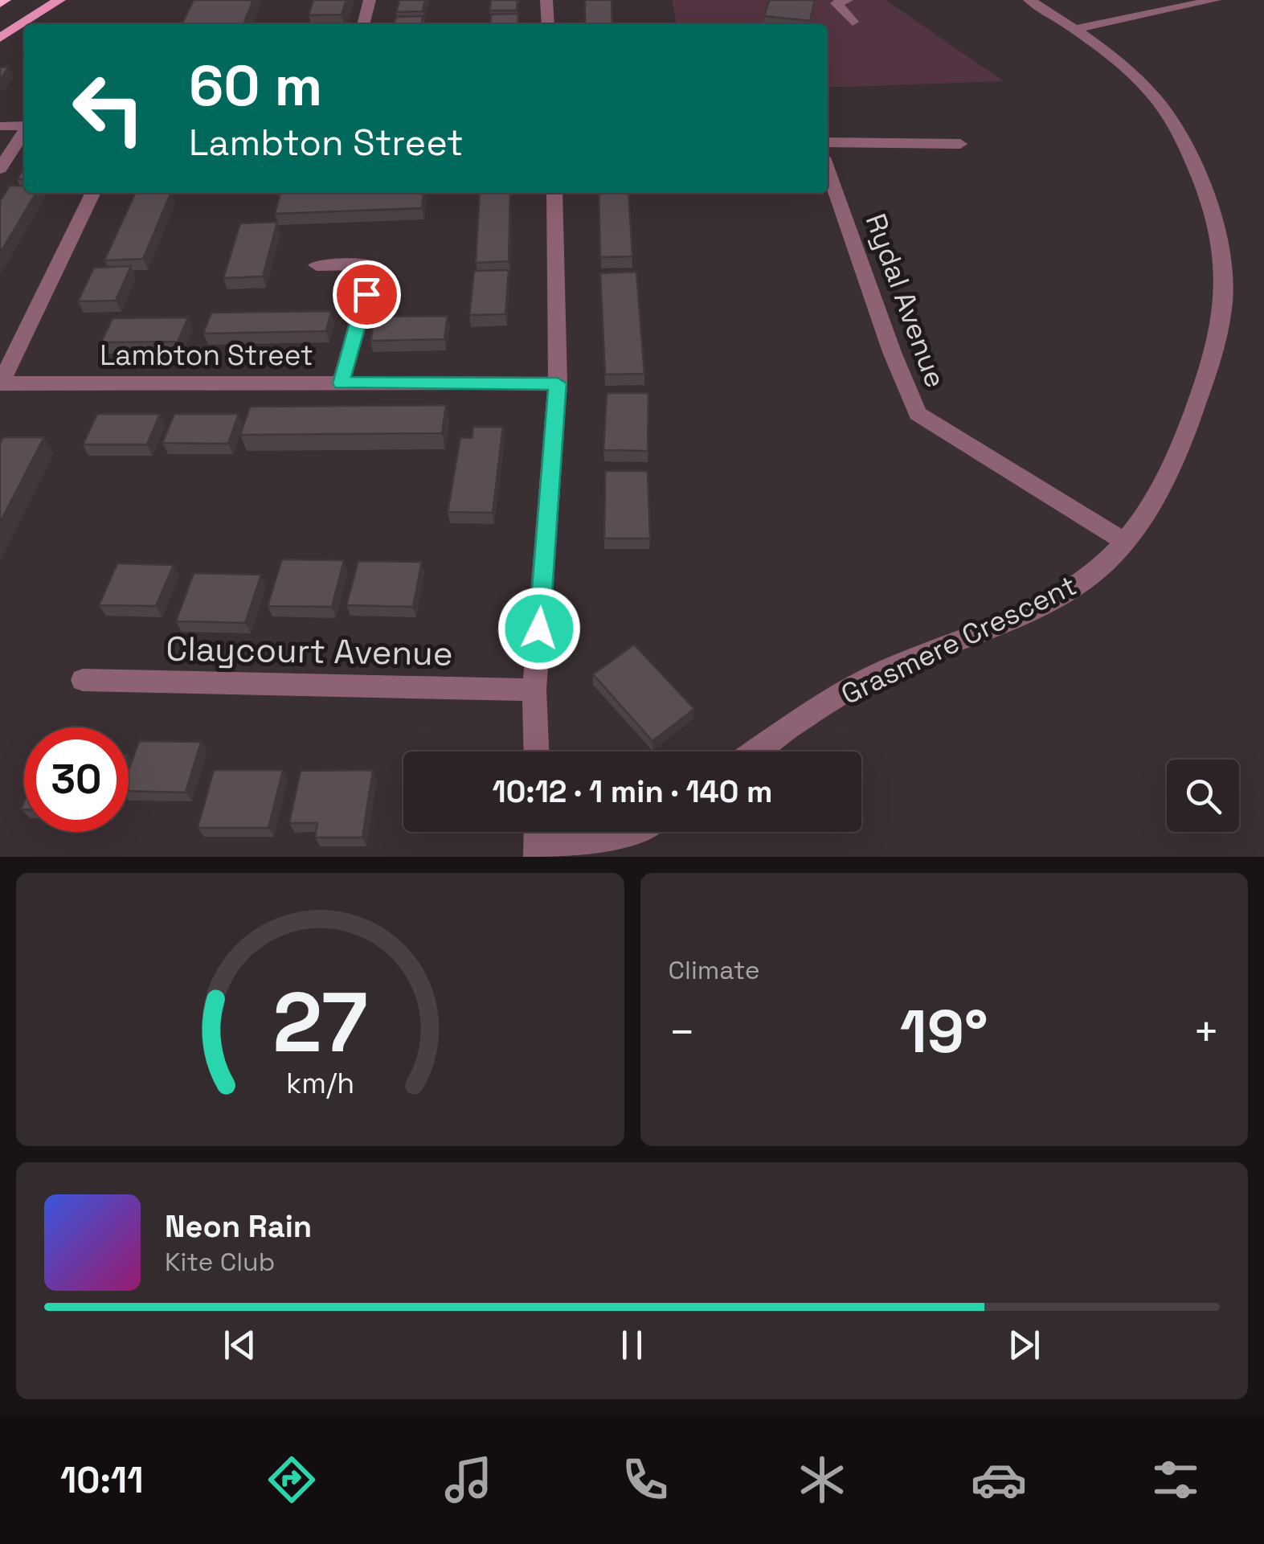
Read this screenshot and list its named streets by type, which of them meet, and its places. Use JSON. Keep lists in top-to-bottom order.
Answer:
{
  "streets": {
    "street": [
      "Rydal Avenue",
      "Lambton Street",
      "Grasmere Crescent",
      "Claycourt Avenue"
    ]
  },
  "crossings": [
    ["Rydal Avenue", "Grasmere Crescent"]
  ],
  "page": {
    "turn": ["60 m", "Lambton Street"],
    "limit": "30",
    "trip": "10:12 · 1 min · 140 m",
    "tile": "Climate",
    "heat": ["−", "19°", "+"],
    "song": ["Neon Rain", "Kite Club"],
    "tabs": "10:11",
    "gauge": ["27", "km/h"]
  }
}
